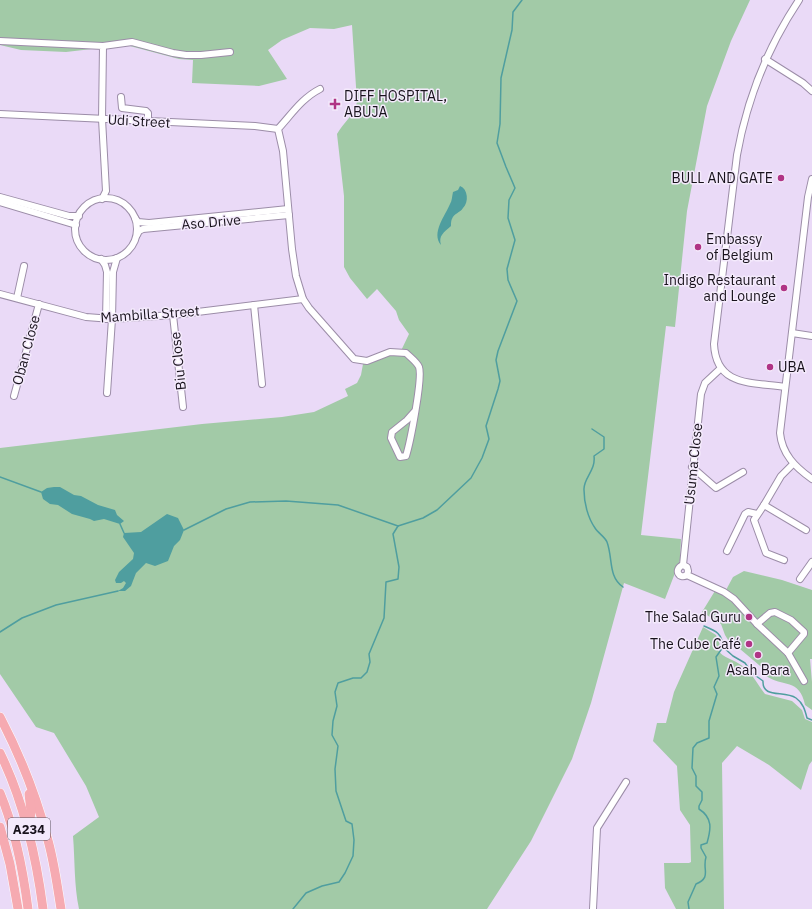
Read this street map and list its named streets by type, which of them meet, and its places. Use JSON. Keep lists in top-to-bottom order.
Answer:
{
  "streets": {
    "highway": ["A234"],
    "street": [
      "Udi Street",
      "Aso Drive",
      "Mambilla Street",
      "Oban Close",
      "Biu Close",
      "Usuma Close"
    ]
  },
  "crossings": [
    ["Mambilla Street", "Oban Close"],
    ["Mambilla Street", "Biu Close"]
  ],
  "places": {
    "health": ["DIFF HOSPITAL, ABUJA"],
    "other": [
      "BULL AND GATE",
      "Embassy of Belgium",
      "Indigo Restaurant and Lounge",
      "UBA",
      "The Salad Guru",
      "The Cube Café",
      "Asah Bara"
    ]
  }
}
